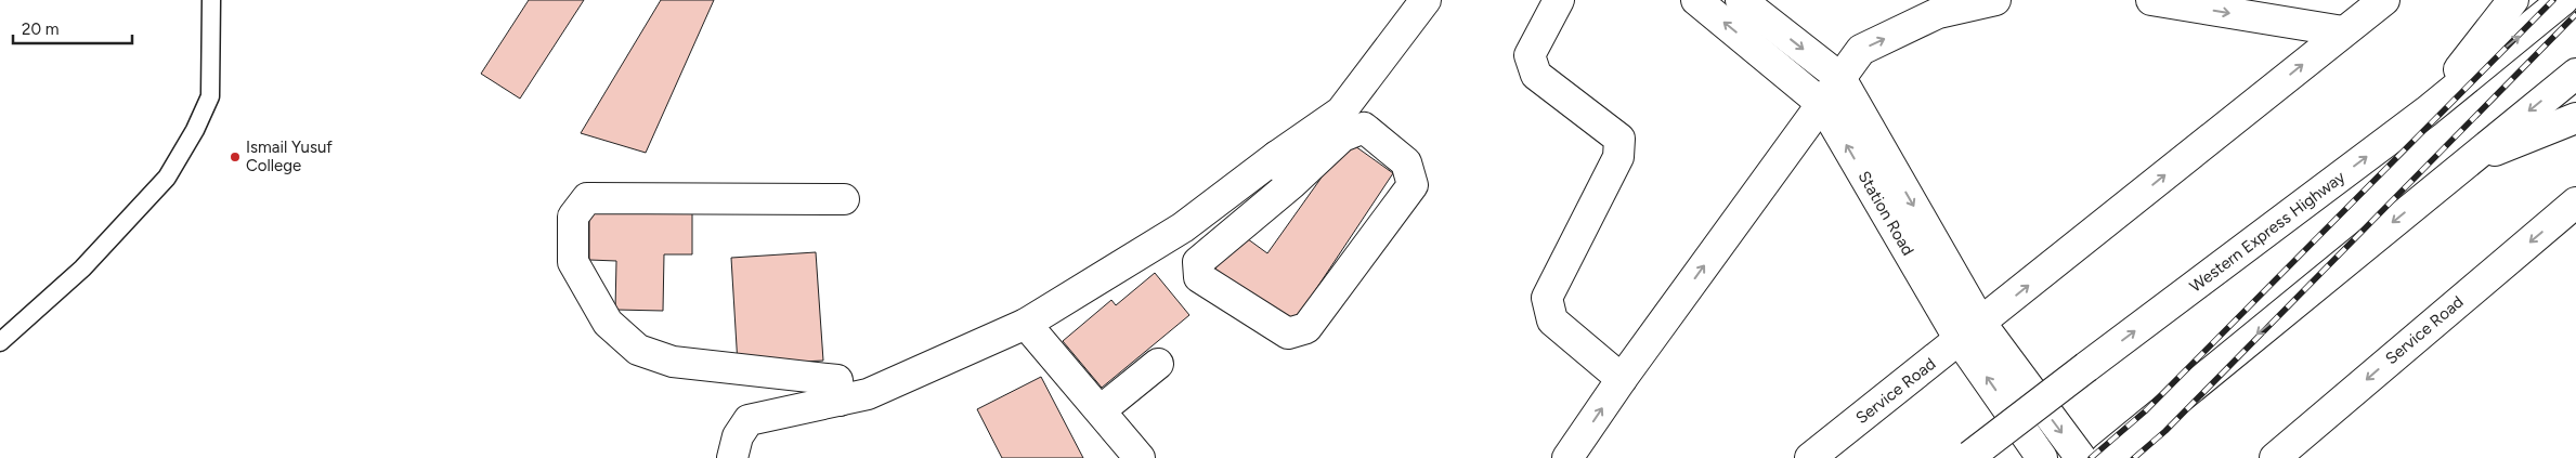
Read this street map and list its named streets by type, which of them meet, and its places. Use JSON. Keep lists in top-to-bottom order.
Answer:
{
  "streets": {
    "main road": ["Station Road", "Western Express Highway", "Service Road"]
  },
  "crossings": [
    ["Station Road", "Service Road"]
  ],
  "places": ["Ismail Yusuf College"],
  "scale_bar": "20 m"
}
